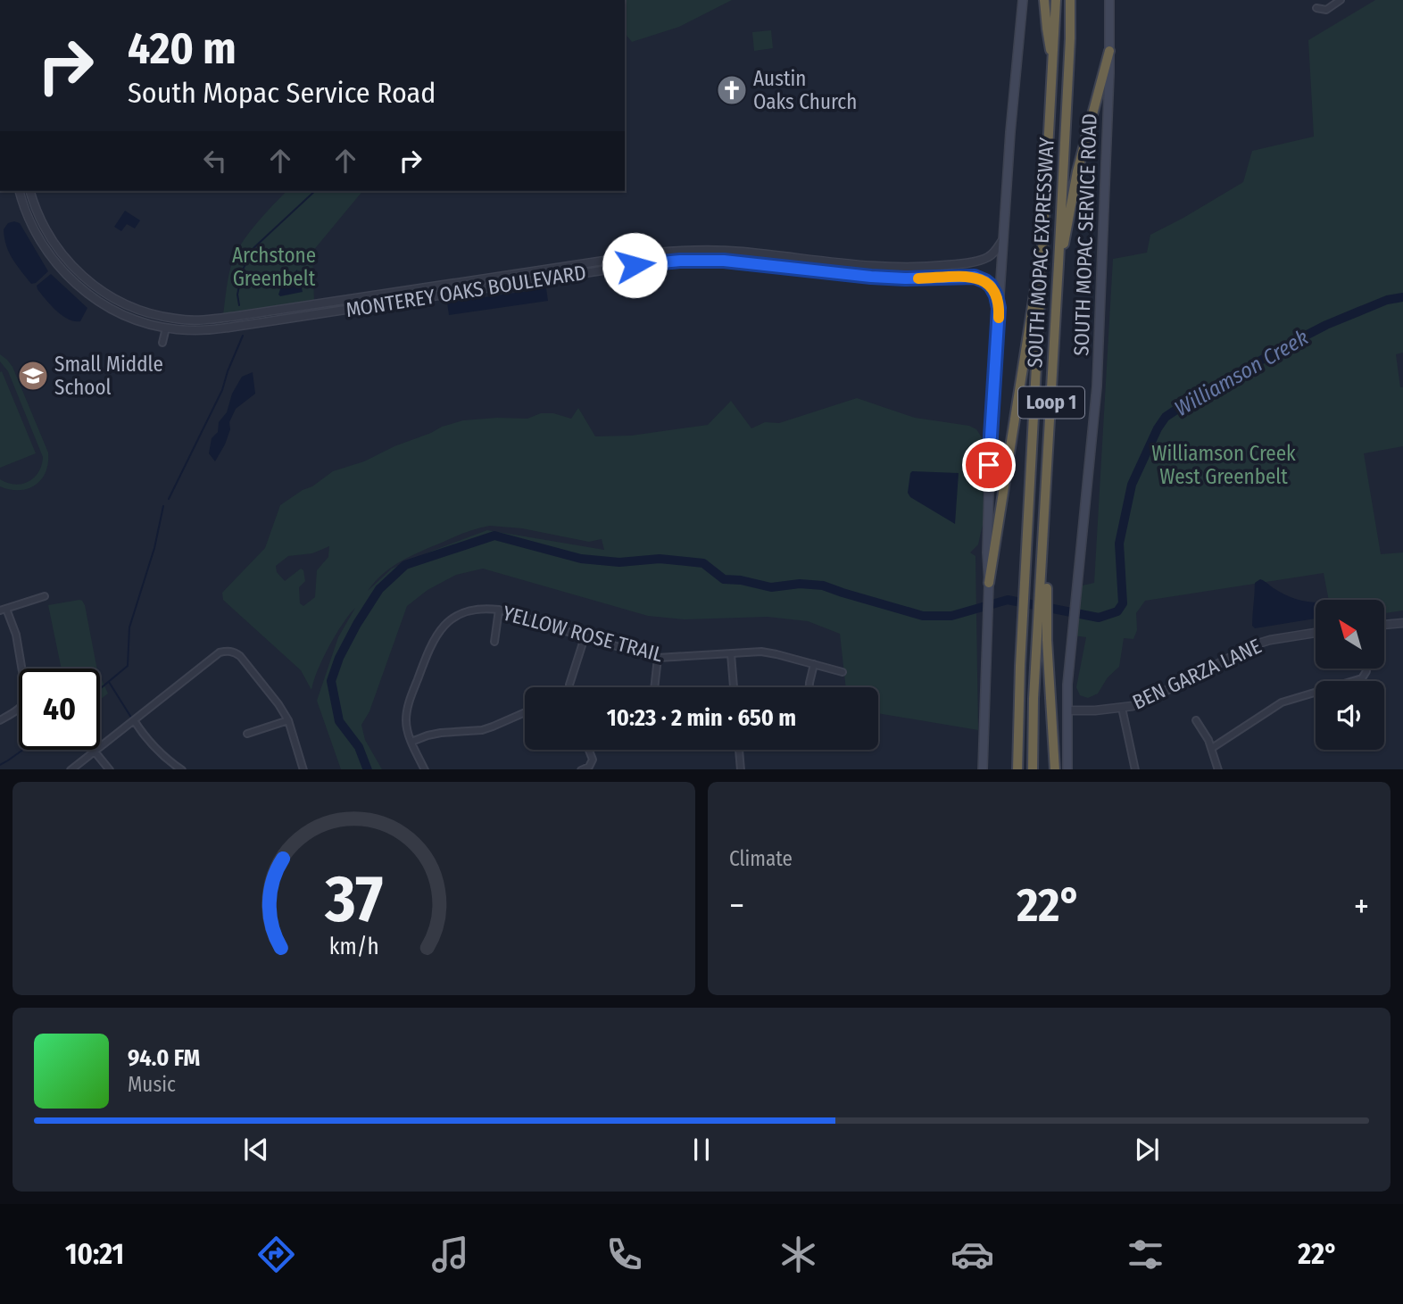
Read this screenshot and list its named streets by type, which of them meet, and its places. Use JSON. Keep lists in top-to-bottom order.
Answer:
{
  "streets": {
    "highway": ["SOUTH MOPAC EXPRESSWAY", "Loop 1"],
    "main road": ["SOUTH MOPAC SERVICE ROAD"],
    "street": ["MONTEREY OAKS BOULEVARD", "YELLOW ROSE TRAIL", "BEN GARZA LANE"]
  },
  "crossings": [
    ["SOUTH MOPAC SERVICE ROAD", "BEN GARZA LANE"]
  ],
  "water": ["Williamson Creek"],
  "parks": ["Archstone Greenbelt", "Williamson Creek West Greenbelt"],
  "places": {
    "church": ["Austin Oaks Church"],
    "school or university": ["Small Middle School"]
  },
  "north": "top left",
  "page": {
    "turn": ["420 m", "South Mopac Service Road"],
    "limit": "40",
    "trip": "10:23 · 2 min · 650 m",
    "tile": "Climate",
    "heat": ["−", "22°", "+"],
    "song": ["94.0 FM", "Music"],
    "tabs": ["10:21", "22°"],
    "gauge": ["37", "km/h"]
  }
}
